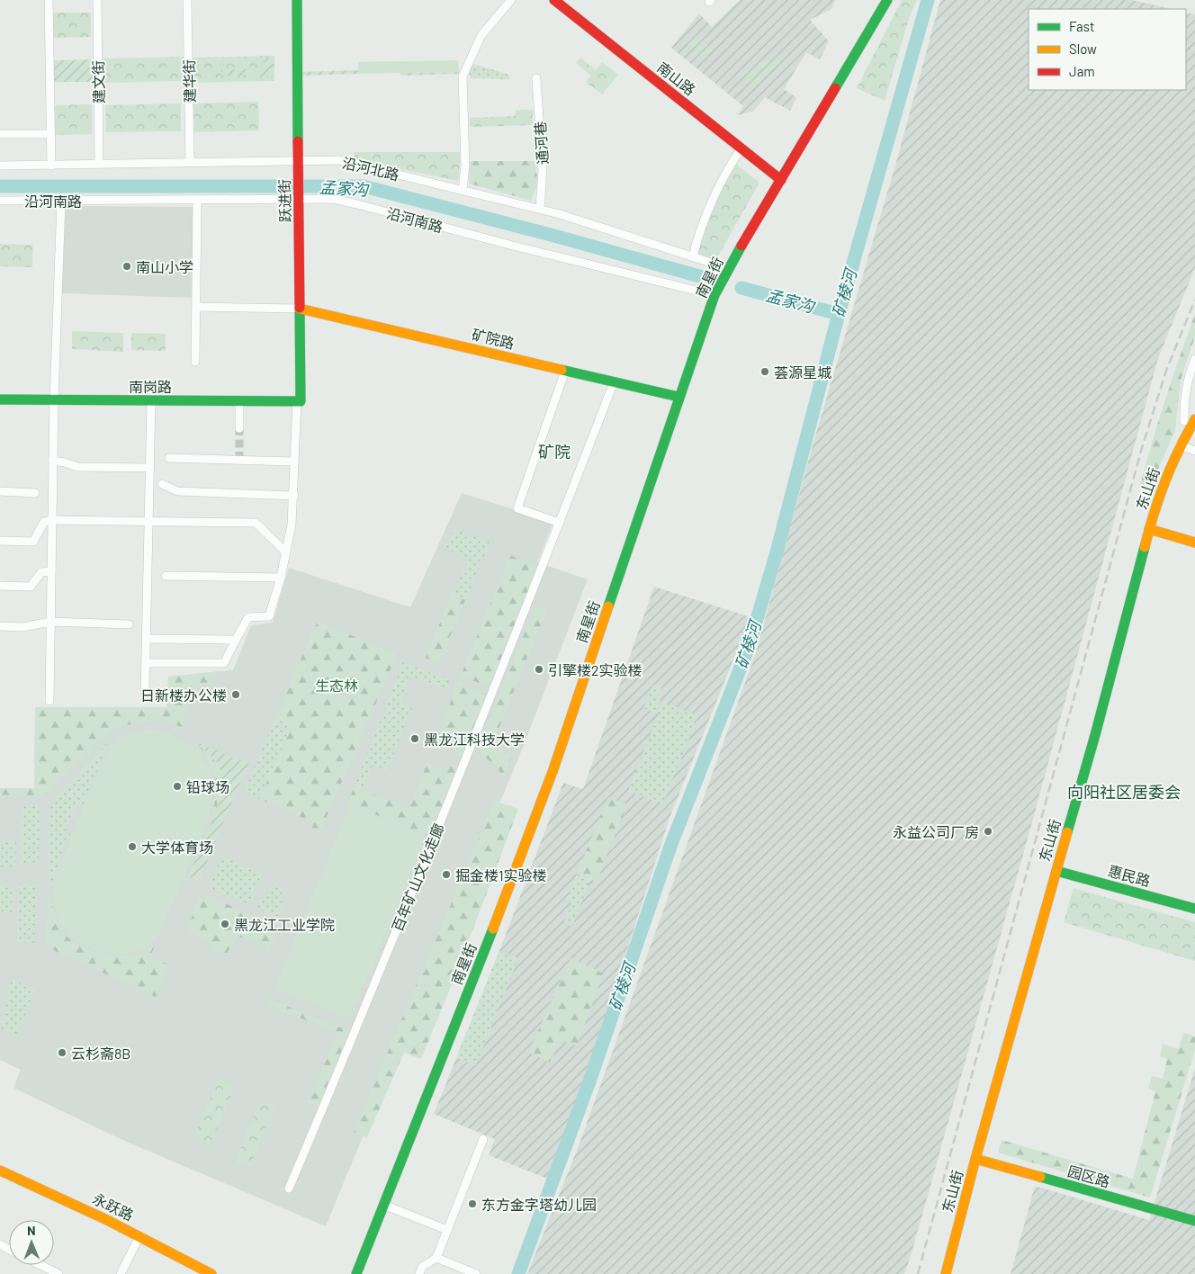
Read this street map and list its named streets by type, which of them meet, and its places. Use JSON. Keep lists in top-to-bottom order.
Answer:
{
  "streets": {
    "main road": [
      "南山路",
      "跃进街",
      "南星街",
      "矿院路",
      "南岗路",
      "东山街",
      "惠民路",
      "园区路",
      "永跃路"
    ],
    "street": [
      "建华街",
      "建文街",
      "通河巷",
      "沿河北路",
      "沿河南路",
      "百年矿山文化走廊"
    ]
  },
  "crossings": [
    ["南山路", "南星街"],
    ["建华街", "沿河北路"],
    ["建文街", "沿河北路"],
    ["通河巷", "沿河北路"],
    ["沿河北路", "跃进街"],
    ["沿河北路", "南星街"],
    ["沿河南路", "跃进街"],
    ["沿河南路", "南星街"],
    ["跃进街", "矿院路"],
    ["跃进街", "南岗路"],
    ["南星街", "矿院路"],
    ["矿院路", "百年矿山文化走廊"],
    ["东山街", "惠民路"],
    ["东山街", "园区路"]
  ],
  "districts": ["矿院", "向阳社区居委会"],
  "water": ["孟家沟", "矿棱河"],
  "parks": ["生态林"],
  "places": [
    "南山小学",
    "荟源星城",
    "引擎楼2实验楼",
    "日新楼办公楼",
    "黑龙江科技大学",
    "铅球场",
    "永益公司厂房",
    "大学体育场",
    "掘金楼1实验楼",
    "黑龙江工业学院",
    "云杉斋8B",
    "东方金字塔幼儿园"
  ],
  "legend": ["Fast", "Slow", "Jam"],
  "north": "top"
}
